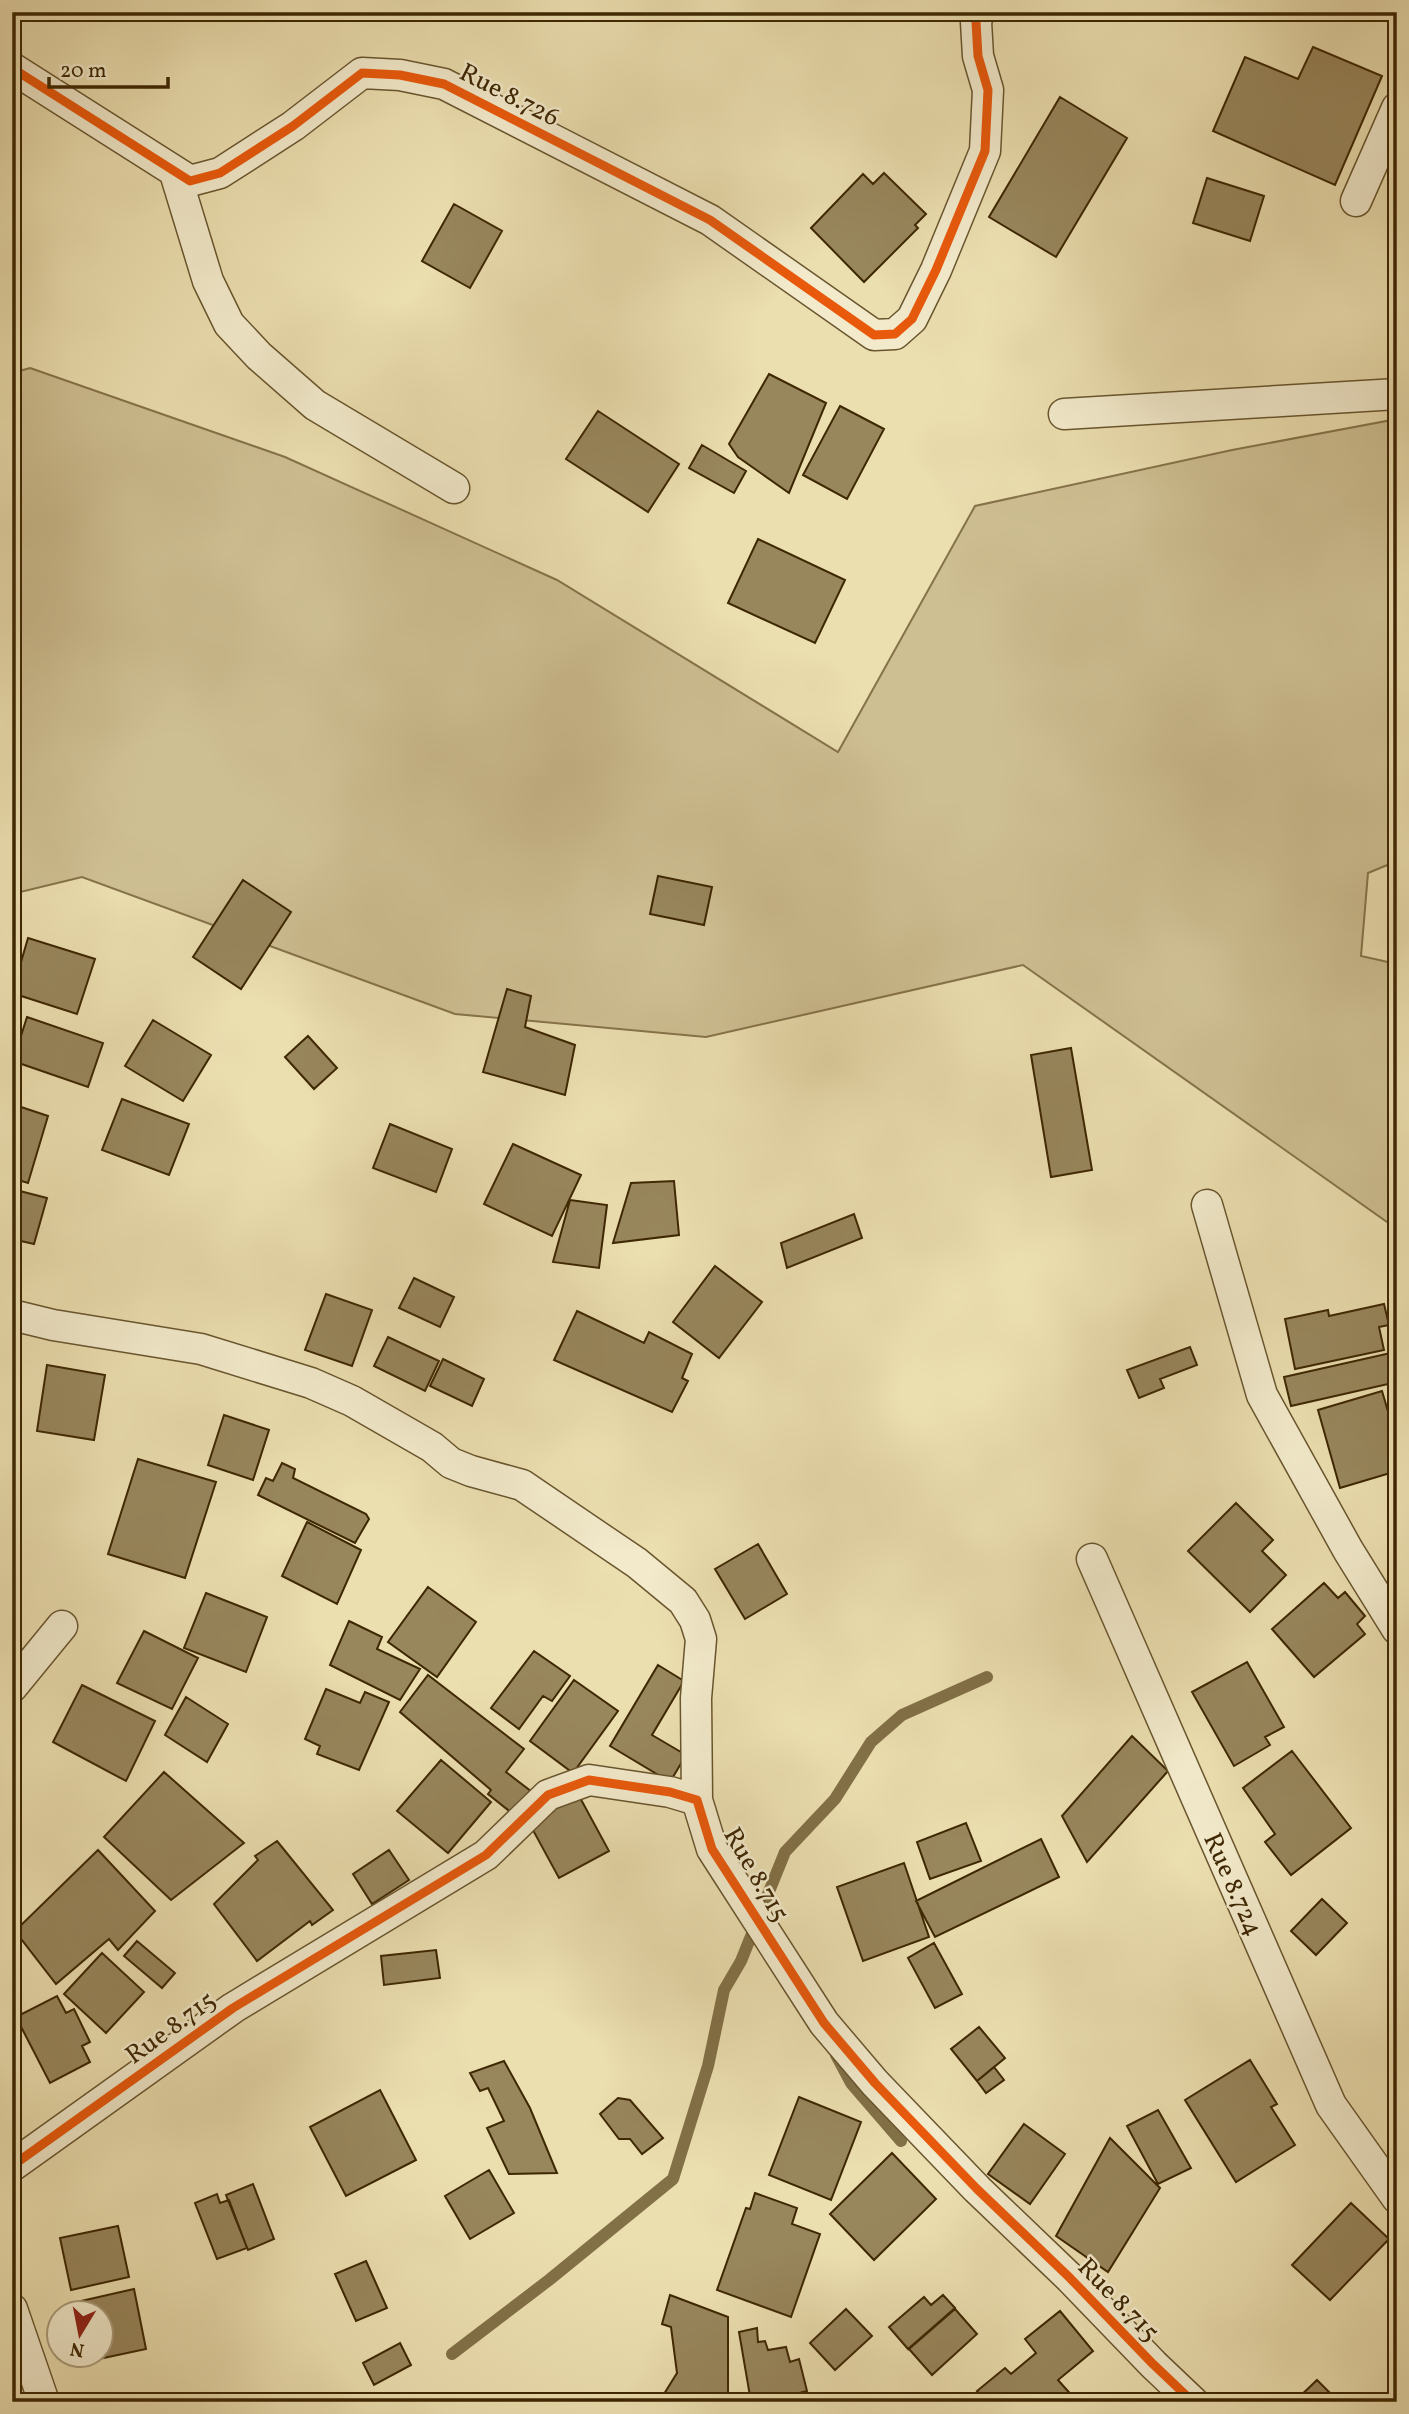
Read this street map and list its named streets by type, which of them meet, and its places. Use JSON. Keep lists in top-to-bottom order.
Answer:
{
  "streets": {
    "street": ["Rue 8.726", "Rue 8.715", "Rue 8.724"]
  },
  "scale_bar": "20 m",
  "north": "bottom"
}
